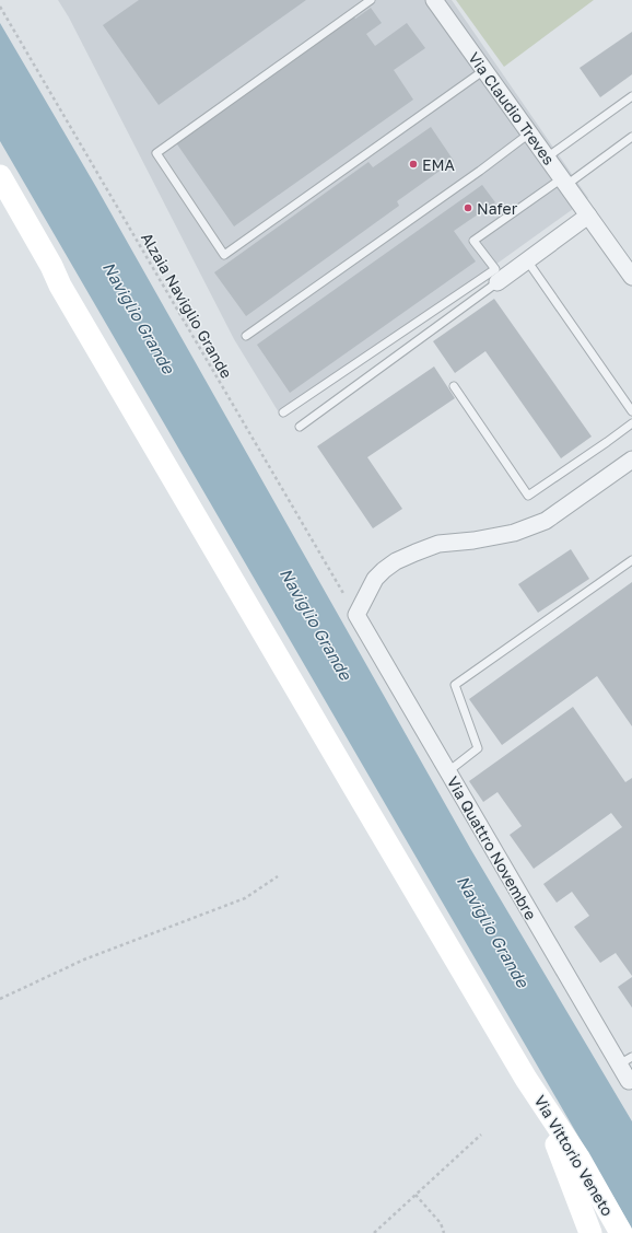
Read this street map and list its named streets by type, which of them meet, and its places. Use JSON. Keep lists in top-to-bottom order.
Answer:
{
  "streets": {
    "main road": ["Via Vittorio Veneto"],
    "street": ["Via Claudio Treves", "Via Quattro Novembre"],
    "path": ["Alzaia Naviglio Grande"]
  },
  "crossings": [
    ["Alzaia Naviglio Grande", "Via Quattro Novembre"]
  ],
  "water": ["Naviglio Grande"],
  "places": ["EMA", "Nafer"]
}
